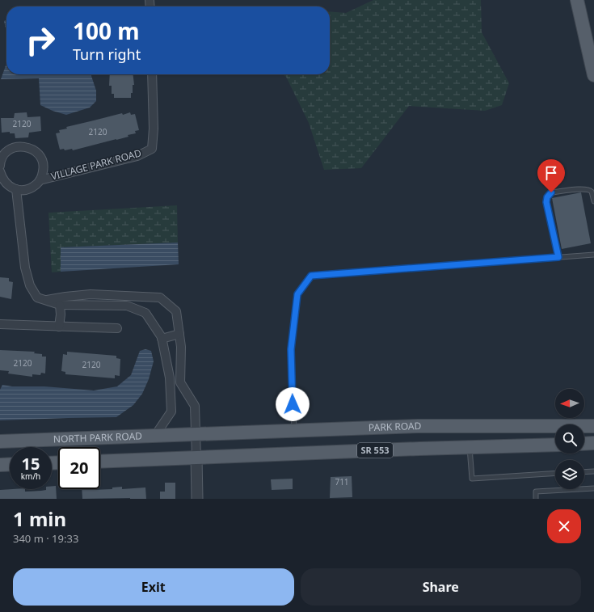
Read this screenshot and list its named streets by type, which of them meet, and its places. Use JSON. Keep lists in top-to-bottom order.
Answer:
{
  "streets": {
    "main road": ["PARK ROAD", "NORTH PARK ROAD", "SR 553"],
    "street": ["VILLAGE PARK ROAD"]
  },
  "crossings": [
    ["PARK ROAD", "NORTH PARK ROAD"]
  ],
  "house_numbers": [
    "2120",
    "2120",
    "2120",
    "2120",
    "711"
  ],
  "north": "left",
  "page": {
    "turn": ["100 m", "Turn right"],
    "speed": "15 km/h",
    "limit": "20",
    "heading": ["1 min", "340 m · 19:33"],
    "buttons": ["Exit", "Share"]
  }
}
